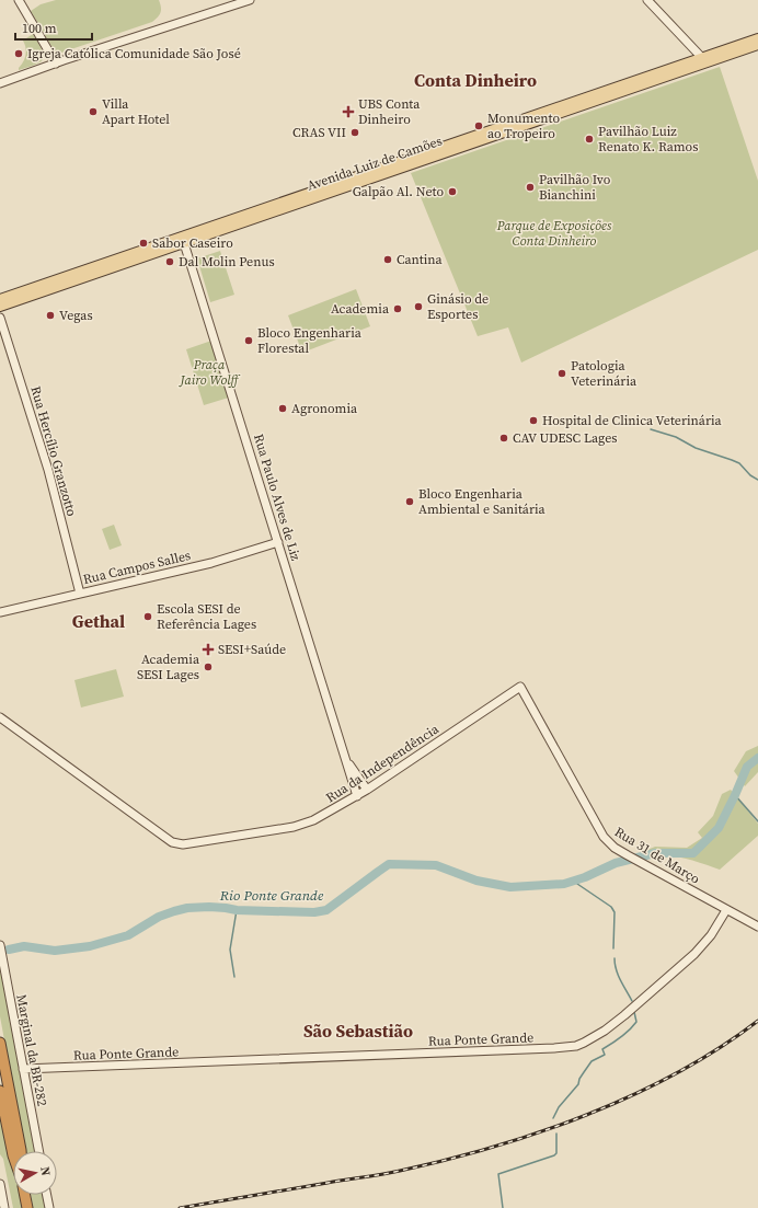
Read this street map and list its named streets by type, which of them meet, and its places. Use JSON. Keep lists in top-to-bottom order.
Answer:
{
  "streets": {
    "main road": ["Avenida Luiz de Camões"],
    "street": [
      "Rua Hercílio Granzotto",
      "Rua Paulo Alves de Liz",
      "Rua Campos Salles",
      "Rua da Independência",
      "Rua 31 de Março",
      "Rua Ponte Grande",
      "Marginal da BR-282"
    ]
  },
  "crossings": [
    ["Avenida Luiz de Camões", "Rua Paulo Alves de Liz"],
    ["Rua Hercílio Granzotto", "Rua Campos Salles"],
    ["Rua Paulo Alves de Liz", "Rua Campos Salles"],
    ["Rua Paulo Alves de Liz", "Rua da Independência"],
    ["Rua da Independência", "Rua 31 de Março"],
    ["Rua 31 de Março", "Rua Ponte Grande"],
    ["Rua Ponte Grande", "Marginal da BR-282"]
  ],
  "districts": ["Conta Dinheiro", "Gethal", "São Sebastião"],
  "water": ["Rio Ponte Grande"],
  "parks": ["Parque de Exposições Conta Dinheiro", "Praça Jairo Wolff"],
  "places": {
    "other": [
      "Igreja Católica Comunidade São José",
      "Villa Apart Hotel",
      "Monumento ao Tropeiro",
      "CRAS VII",
      "Pavilhão Luiz Renato K. Ramos",
      "Pavilhão Ivo Bianchini",
      "Galpão Al. Neto",
      "Sabor Caseiro",
      "Cantina",
      "Dal Molin Penus",
      "Ginásio de Esportes",
      "Academia",
      "Vegas",
      "Bloco Engenharia Florestal",
      "Patologia Veterinária",
      "Agronomia",
      "Hospital de Clinica Veterinária",
      "CAV UDESC Lages",
      "Bloco Engenharia Ambiental e Sanitária",
      "Escola SESI de Referência Lages",
      "Academia SESI Lages"
    ],
    "health": ["UBS Conta Dinheiro", "SESI+Saúde"]
  },
  "scale_bar": "100 m",
  "north": "right"
}
